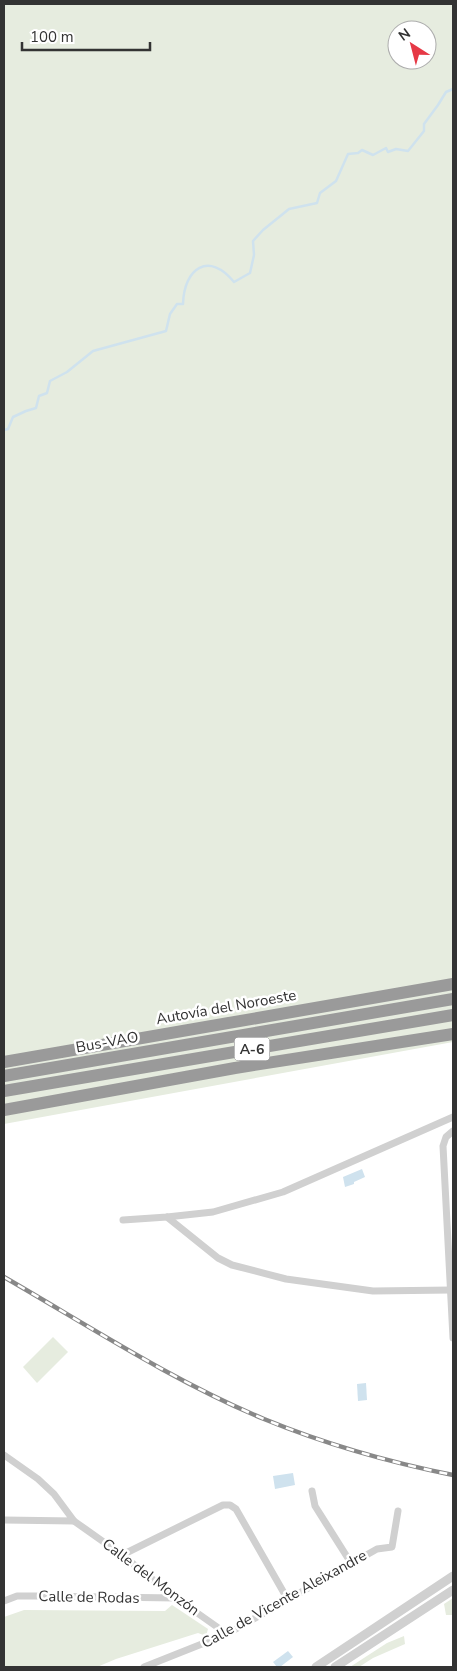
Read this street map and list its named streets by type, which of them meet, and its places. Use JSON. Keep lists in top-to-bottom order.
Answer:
{
  "streets": {
    "highway": ["Autovía del Noroeste", "Bus-VAO", "A-6"],
    "street": ["Calle del Monzón", "Calle de Rodas", "Calle de Vicente Aleixandre"]
  },
  "crossings": [
    ["Calle del Monzón", "Calle de Rodas"],
    ["Calle del Monzón", "Calle de Vicente Aleixandre"]
  ],
  "scale_bar": "100 m",
  "north": "top left"
}
